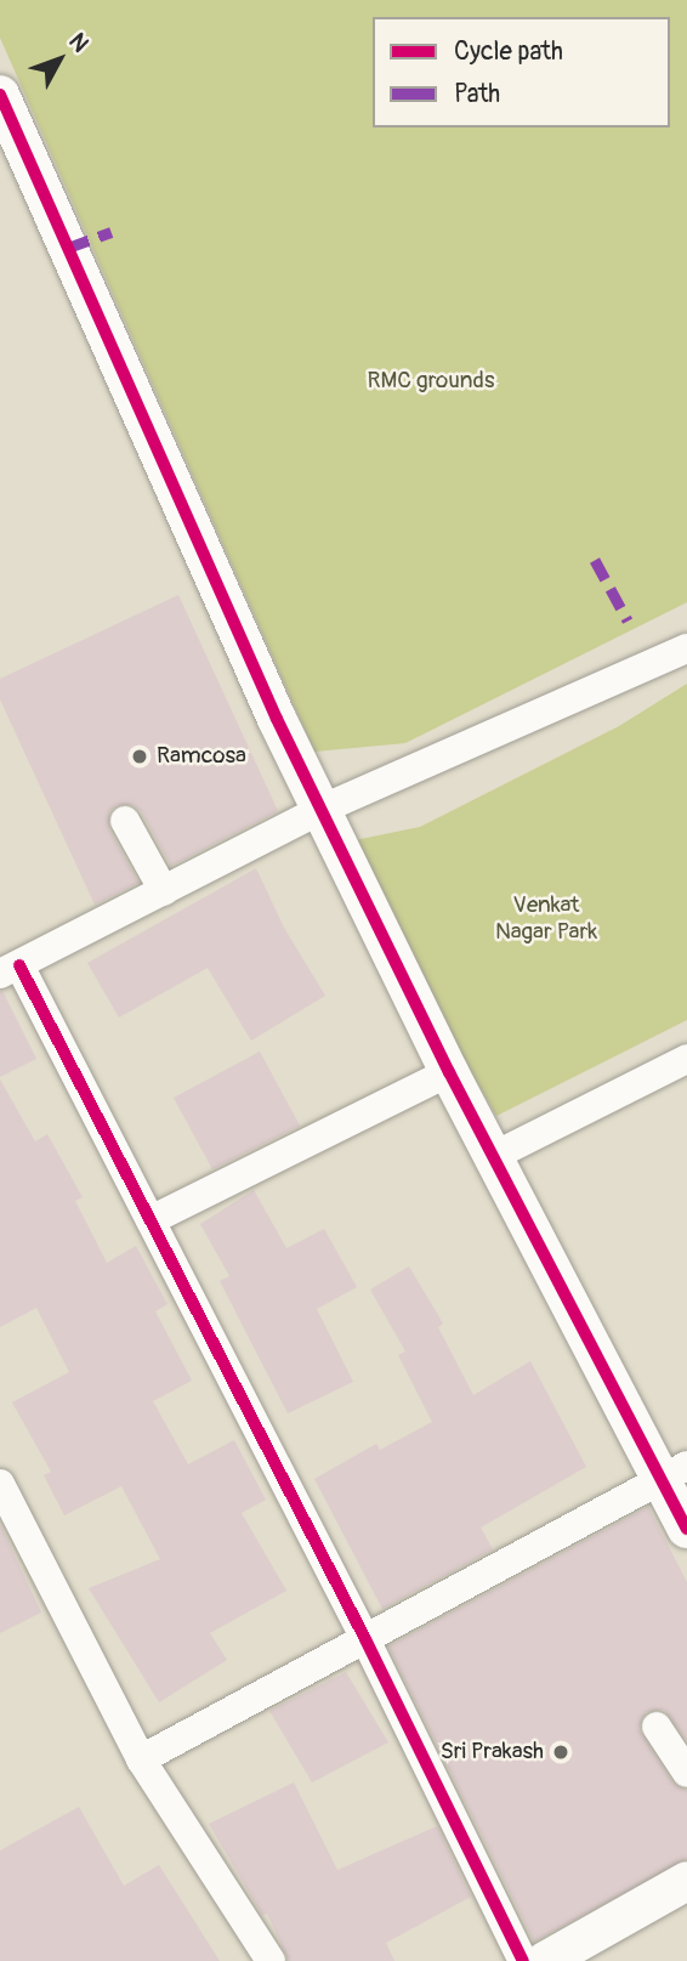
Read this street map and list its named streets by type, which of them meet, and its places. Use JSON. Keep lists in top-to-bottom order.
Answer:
{
  "parks": ["RMC grounds", "Venkat Nagar Park"],
  "places": ["Ramcosa", "Sri Prakash"],
  "legend": ["Cycle path", "Path"],
  "north": "top right"
}
